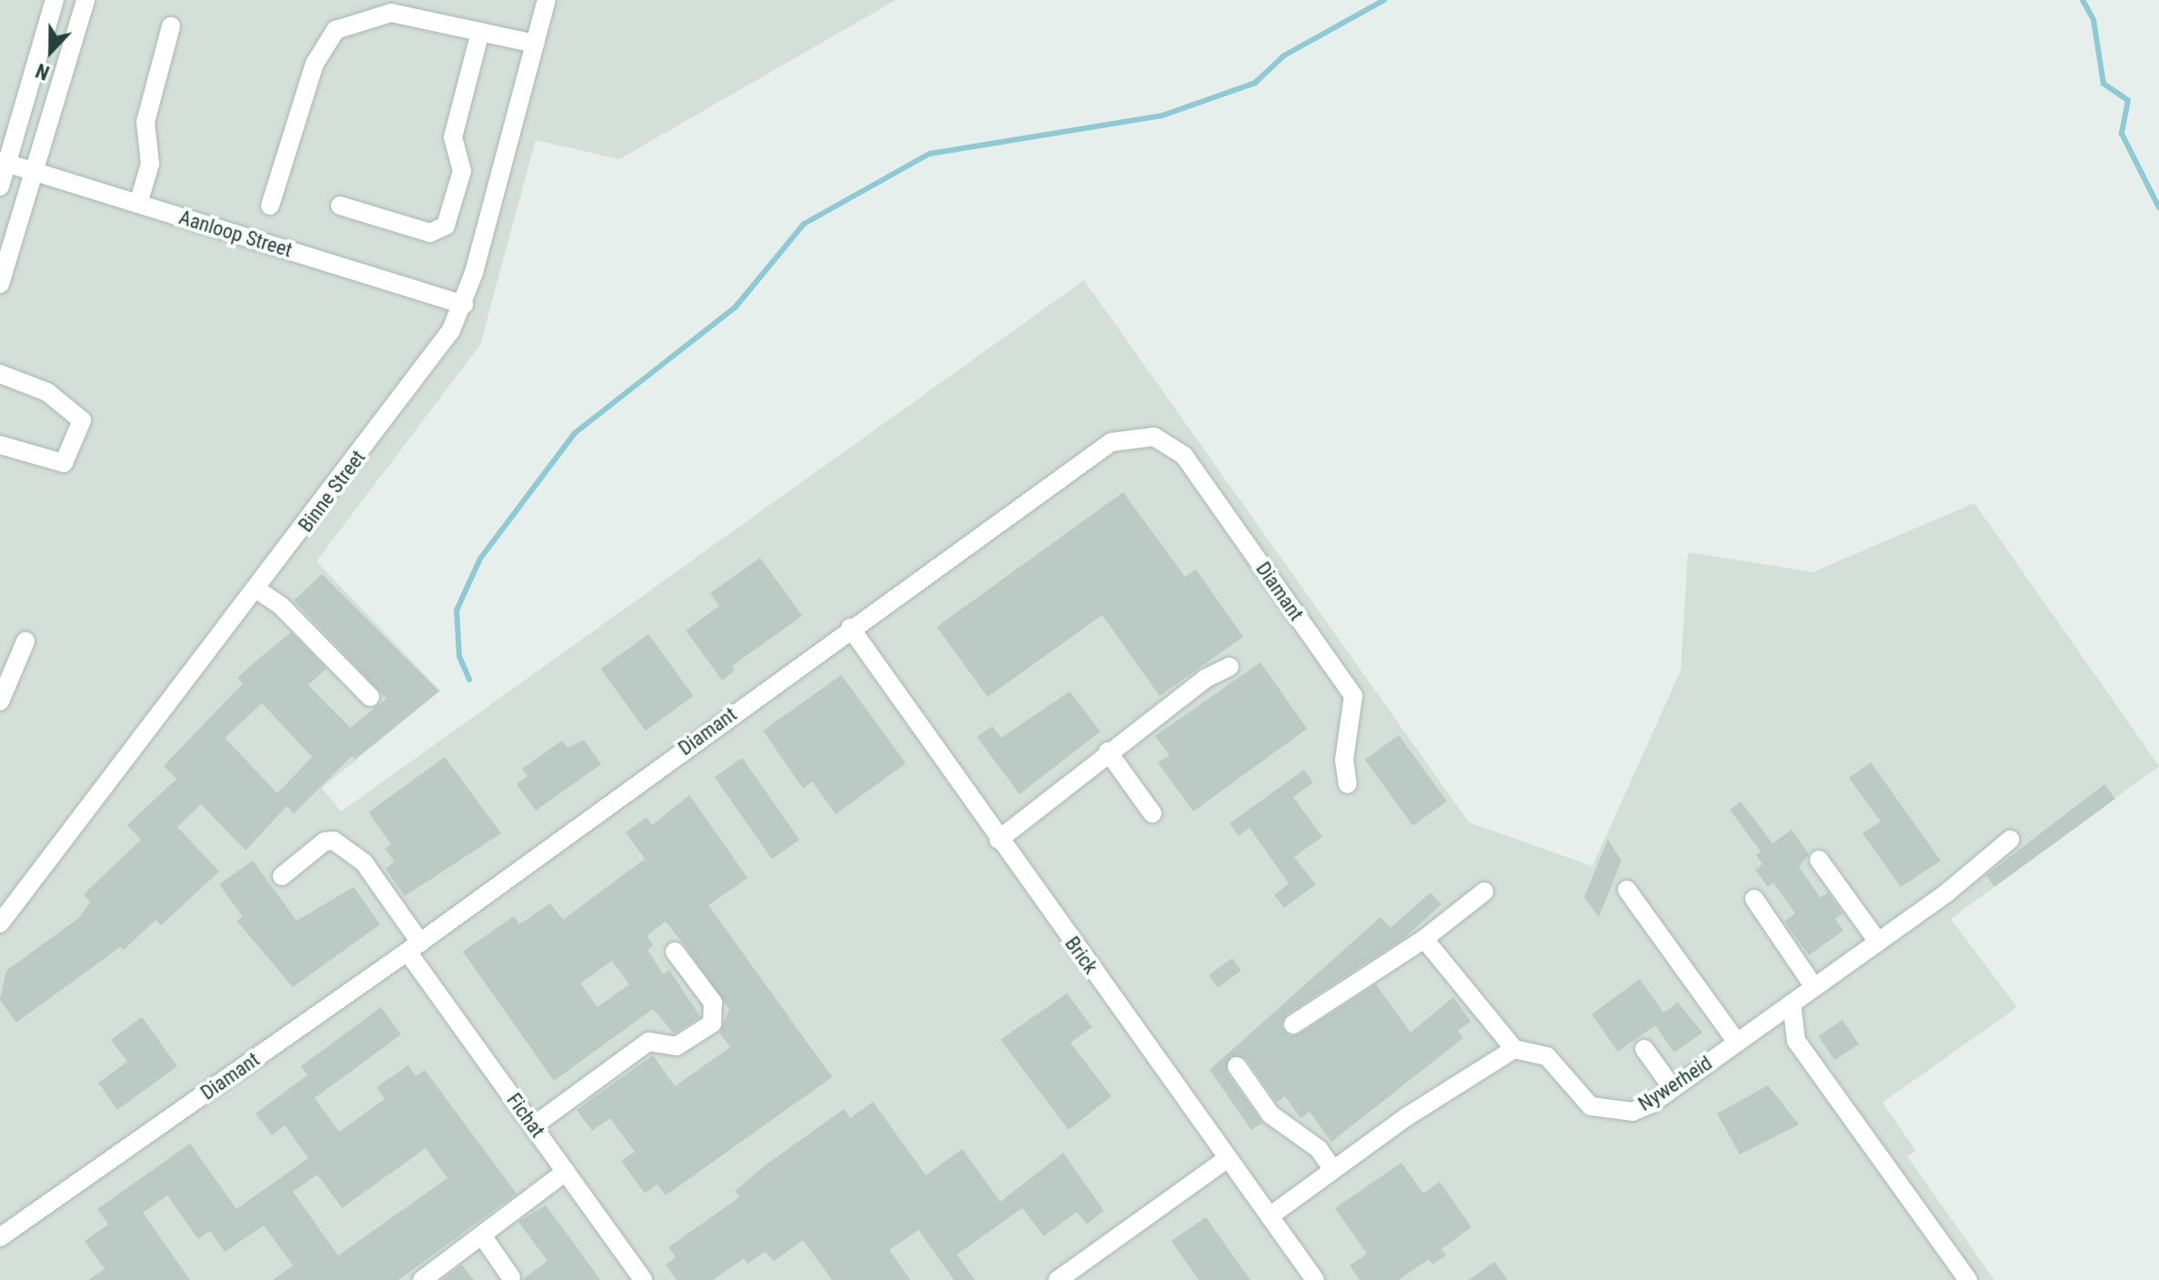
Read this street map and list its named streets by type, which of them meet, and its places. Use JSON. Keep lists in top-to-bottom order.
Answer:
{
  "streets": {
    "street": [
      "Aanloop Street",
      "Binne Street",
      "Diamant",
      "Brick",
      "Nywerheid",
      "Fichat"
    ]
  },
  "crossings": [
    ["Aanloop Street", "Binne Street"],
    ["Diamant", "Brick"],
    ["Diamant", "Fichat"]
  ],
  "north": "bottom"
}
